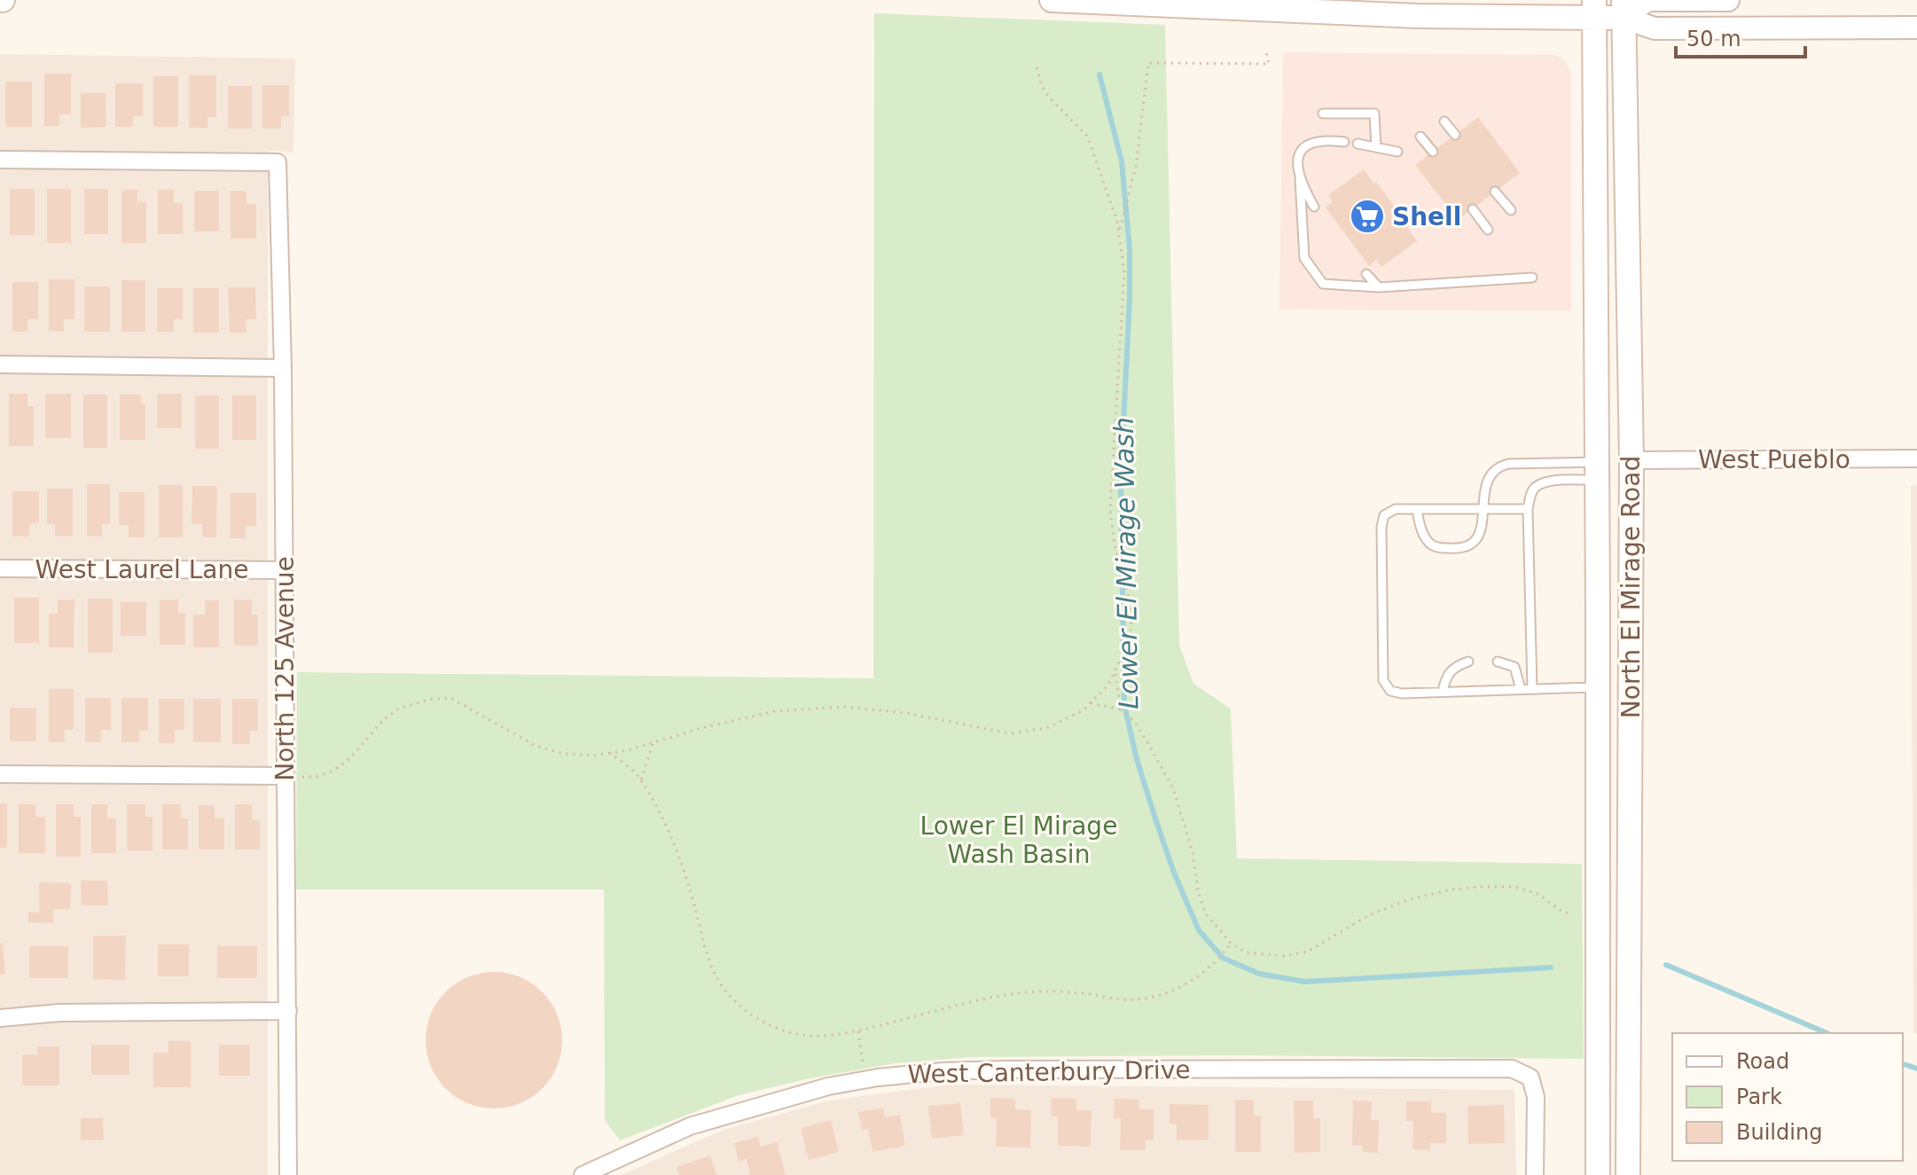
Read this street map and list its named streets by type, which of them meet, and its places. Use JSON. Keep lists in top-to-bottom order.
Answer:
{
  "streets": {
    "main road": ["North El Mirage Road"],
    "street": [
      "West Pueblo",
      "West Laurel Lane",
      "North 125 Avenue",
      "West Canterbury Drive"
    ]
  },
  "crossings": [
    ["West Pueblo", "North El Mirage Road"],
    ["West Laurel Lane", "North 125 Avenue"]
  ],
  "water": ["Lower El Mirage Wash"],
  "parks": ["Lower El Mirage Wash Basin"],
  "places": {
    "supermarket": ["Shell"]
  },
  "legend": ["Road", "Park", "Building"],
  "scale_bar": "50 m"
}
